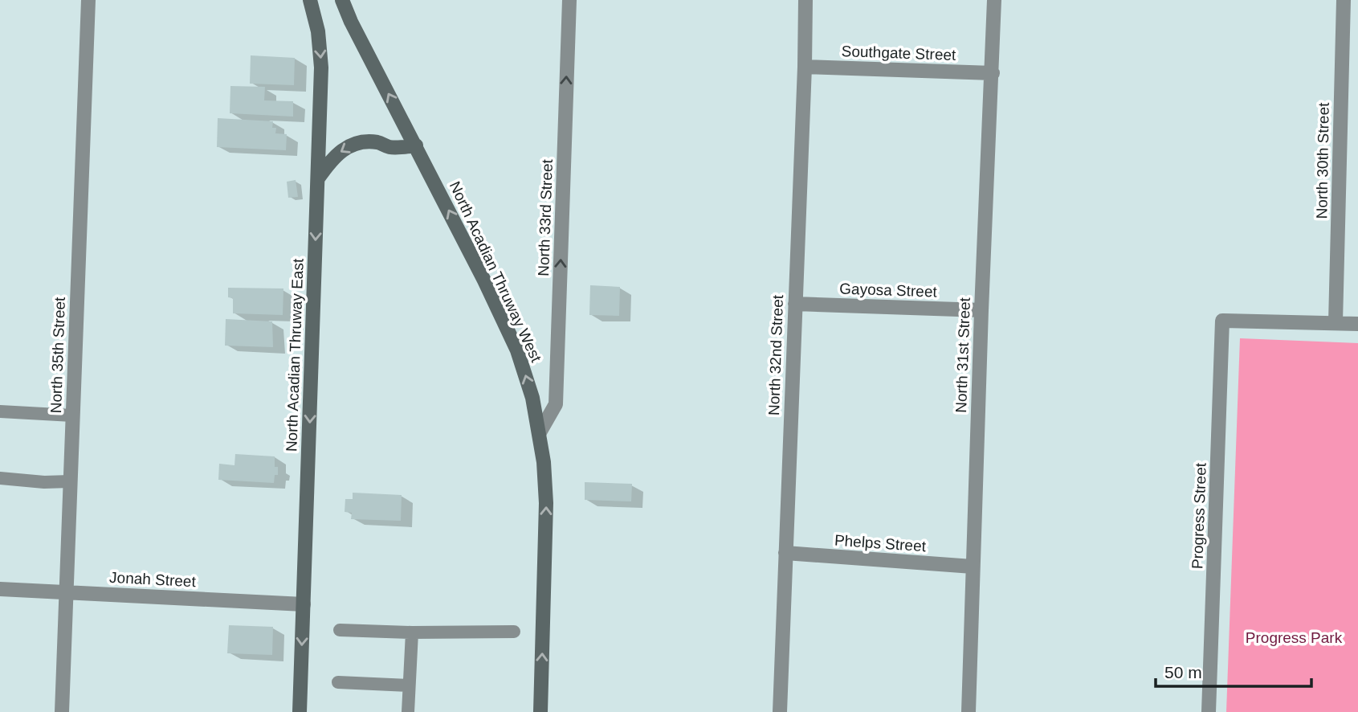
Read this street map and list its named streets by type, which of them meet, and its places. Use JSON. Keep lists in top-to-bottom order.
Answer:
{
  "streets": {
    "street": [
      "Southgate Street",
      "North 30th Street",
      "North 33rd Street",
      "North Acadian Thruway West",
      "Gayosa Street",
      "North 35th Street",
      "North Acadian Thruway East",
      "North 32nd Street",
      "North 31st Street",
      "Progress Street",
      "Phelps Street",
      "Jonah Street"
    ]
  },
  "crossings": [
    ["Southgate Street", "North 32nd Street"],
    ["Southgate Street", "North 31st Street"],
    ["North 30th Street", "Progress Street"],
    ["North 33rd Street", "North Acadian Thruway West"],
    ["Gayosa Street", "North 32nd Street"],
    ["Gayosa Street", "North 31st Street"],
    ["North 35th Street", "Jonah Street"],
    ["North Acadian Thruway East", "Jonah Street"],
    ["North 32nd Street", "Phelps Street"],
    ["North 31st Street", "Phelps Street"]
  ],
  "one_way": ["North 33rd Street", "North Acadian Thruway West", "North Acadian Thruway East"],
  "parks": ["Progress Park"],
  "scale_bar": "50 m"
}
